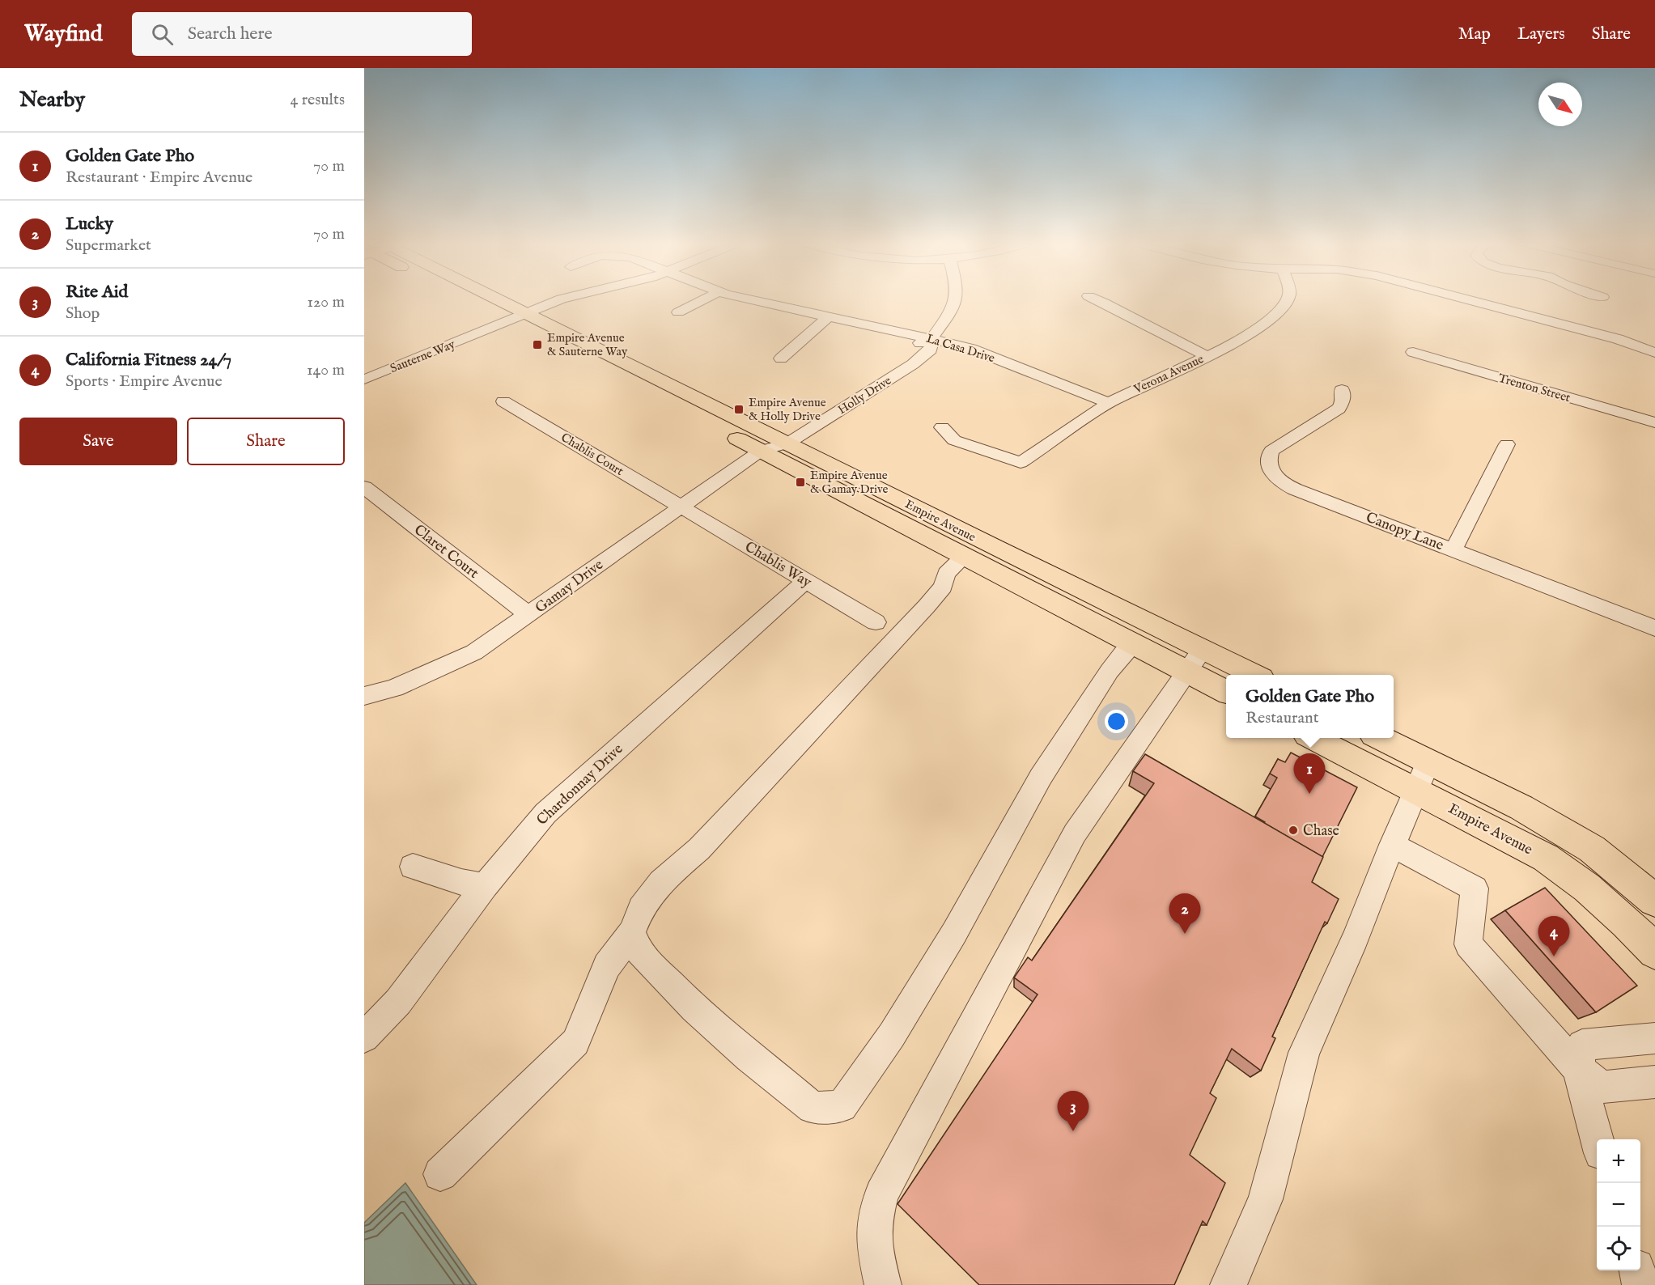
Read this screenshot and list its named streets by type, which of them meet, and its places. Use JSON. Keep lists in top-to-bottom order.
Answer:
{
  "streets": {
    "main road": ["Empire Avenue"],
    "street": [
      "La Casa Drive",
      "Sauterne Way",
      "Verona Avenue",
      "Trenton Street",
      "Holly Drive",
      "Chablis Court",
      "Canopy Lane",
      "Claret Court",
      "Chablis Way",
      "Gamay Drive",
      "Chardonnay Drive"
    ]
  },
  "crossings": [
    ["La Casa Drive", "Verona Avenue"],
    ["La Casa Drive", "Holly Drive"],
    ["Sauterne Way", "Empire Avenue"],
    ["Holly Drive", "Empire Avenue"],
    ["Holly Drive", "Gamay Drive"],
    ["Chablis Court", "Chablis Way"],
    ["Chablis Court", "Gamay Drive"],
    ["Empire Avenue", "Gamay Drive"],
    ["Claret Court", "Gamay Drive"],
    ["Chablis Way", "Gamay Drive"],
    ["Chablis Way", "Chardonnay Drive"]
  ],
  "places": {
    "transit": ["Empire Avenue & Sauterne Way", "Empire Avenue & Holly Drive", "Empire Avenue & Gamay Drive"],
    "other": ["Chase"]
  },
  "north": "bottom right",
  "page": {
    "header": "Wayfind",
    "search": "Search here",
    "nav": ["Map", "Layers", "Share"],
    "heading": ["Nearby", "4 results"],
    "list": [
      {
        "mark": "1",
        "name": "Golden Gate Pho",
        "note": "Restaurant · Empire Avenue",
        "value": "70 m"
      },
      {
        "mark": "2",
        "name": "Lucky",
        "note": "Supermarket",
        "value": "70 m"
      },
      {
        "mark": "3",
        "name": "Rite Aid",
        "note": "Shop",
        "value": "120 m"
      },
      {
        "mark": "4",
        "name": "California Fitness 24/7",
        "note": "Sports · Empire Avenue",
        "value": "140 m"
      }
    ],
    "buttons": ["Save", "Share"],
    "popup": ["Golden Gate Pho", "Restaurant"],
    "pins": [
      "1",
      "2",
      "4",
      "3"
    ],
    "map_buttons": ["+", "−"]
  }
}
